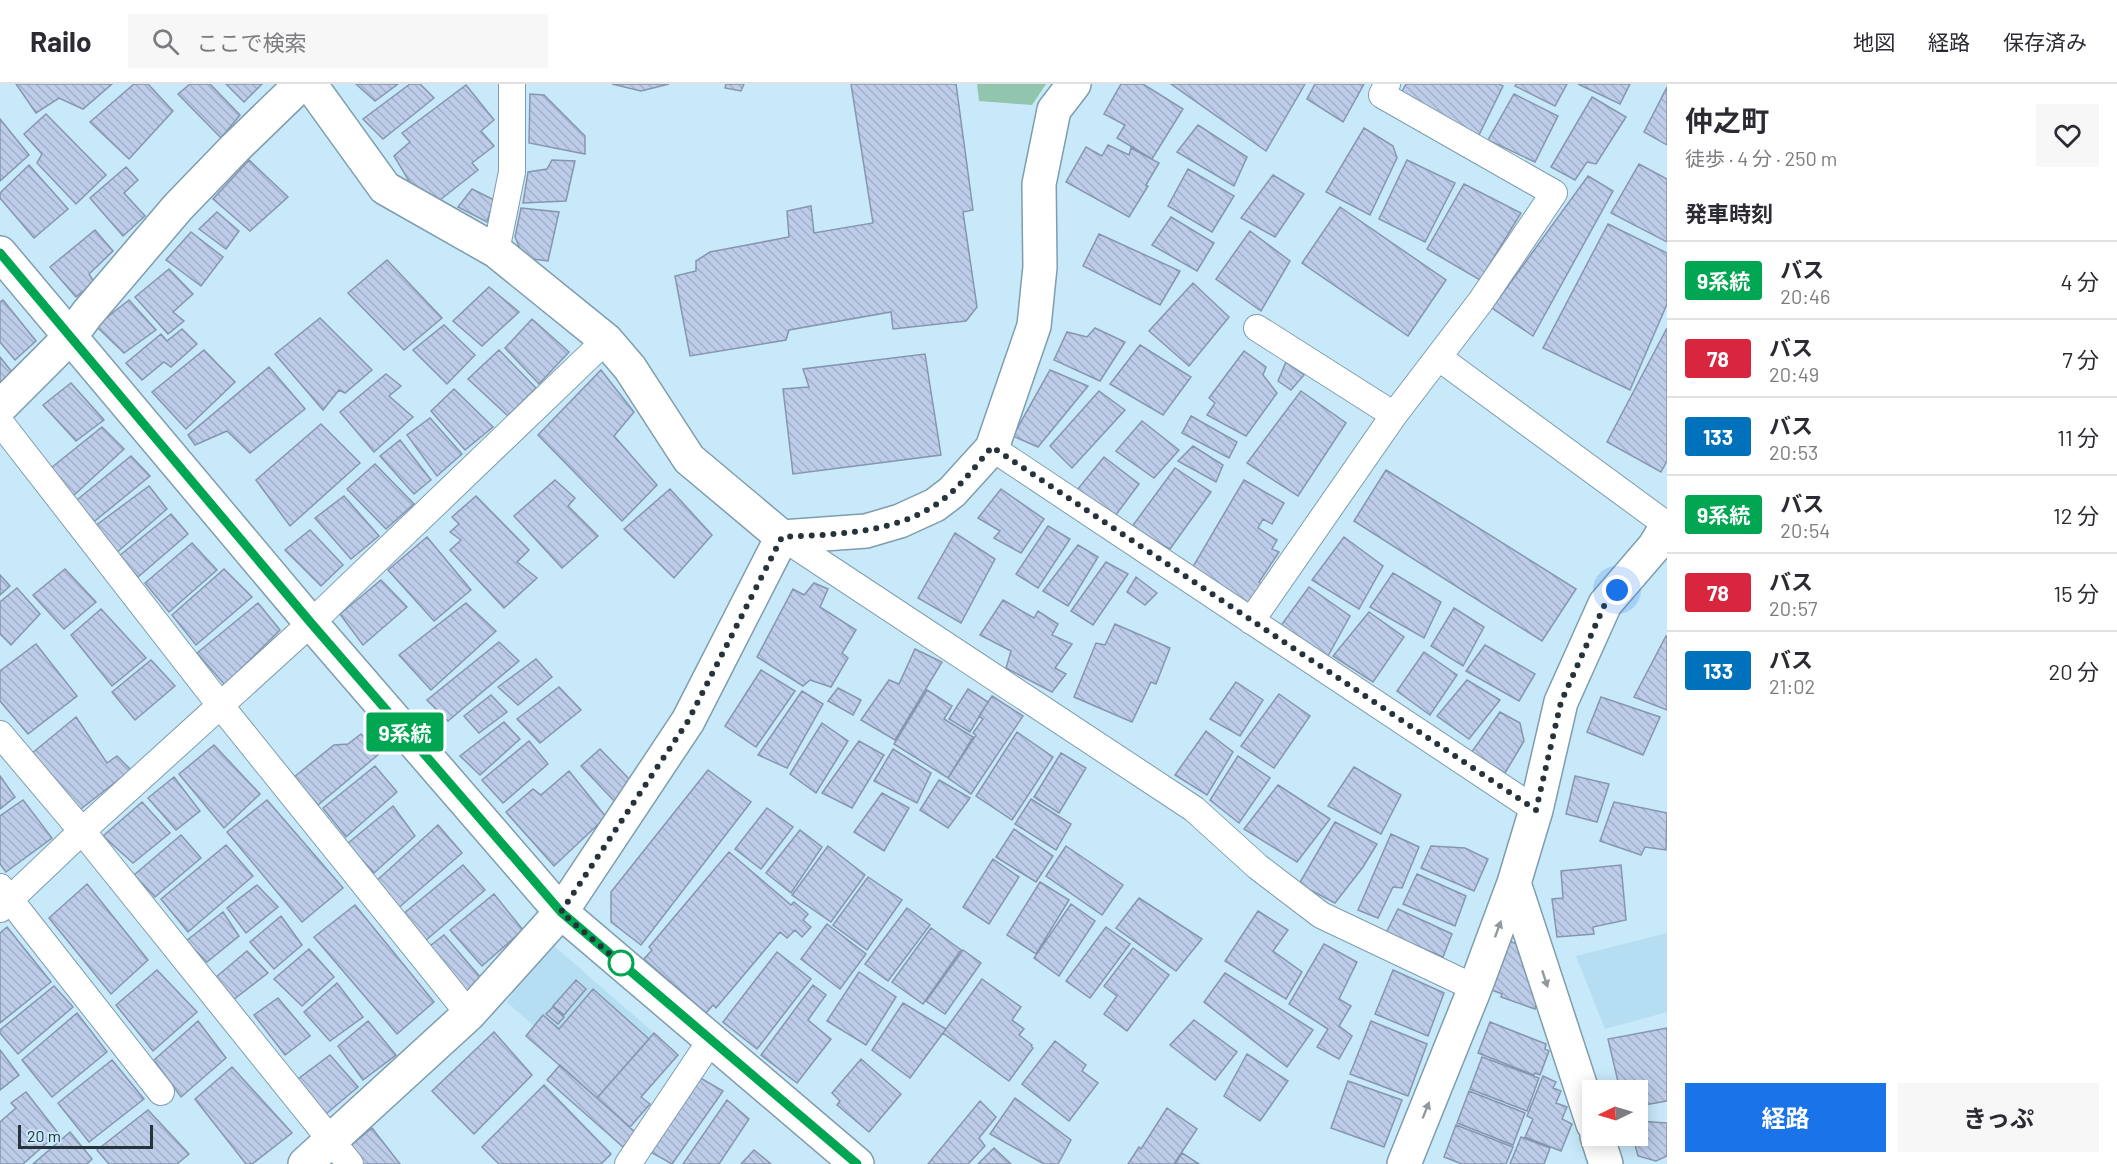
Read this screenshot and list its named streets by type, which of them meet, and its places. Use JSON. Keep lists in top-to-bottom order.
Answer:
{
  "lines": ["bus line 9系統"],
  "scale_bar": "20 m",
  "north": "left",
  "page": {
    "header": "Railo",
    "search": "ここで検索",
    "nav": ["地図", "経路", "保存済み"],
    "on_map": "9系統",
    "heading": [
      ["仲之町", "徒歩 · 4 分 · 250 m"],
      "発車時刻"
    ],
    "list": [
      {
        "mark": "9系統",
        "name": "バス",
        "note": "20:46",
        "value": "4 分"
      },
      {
        "mark": "78",
        "name": "バス",
        "note": "20:49",
        "value": "7 分"
      },
      {
        "mark": "133",
        "name": "バス",
        "note": "20:53",
        "value": "11 分"
      },
      {
        "mark": "9系統",
        "name": "バス",
        "note": "20:54",
        "value": "12 分"
      },
      {
        "mark": "78",
        "name": "バス",
        "note": "20:57",
        "value": "15 分"
      },
      {
        "mark": "133",
        "name": "バス",
        "note": "21:02",
        "value": "20 分"
      }
    ],
    "buttons": ["経路", "きっぷ"],
    "scale": "20 m"
  }
}
